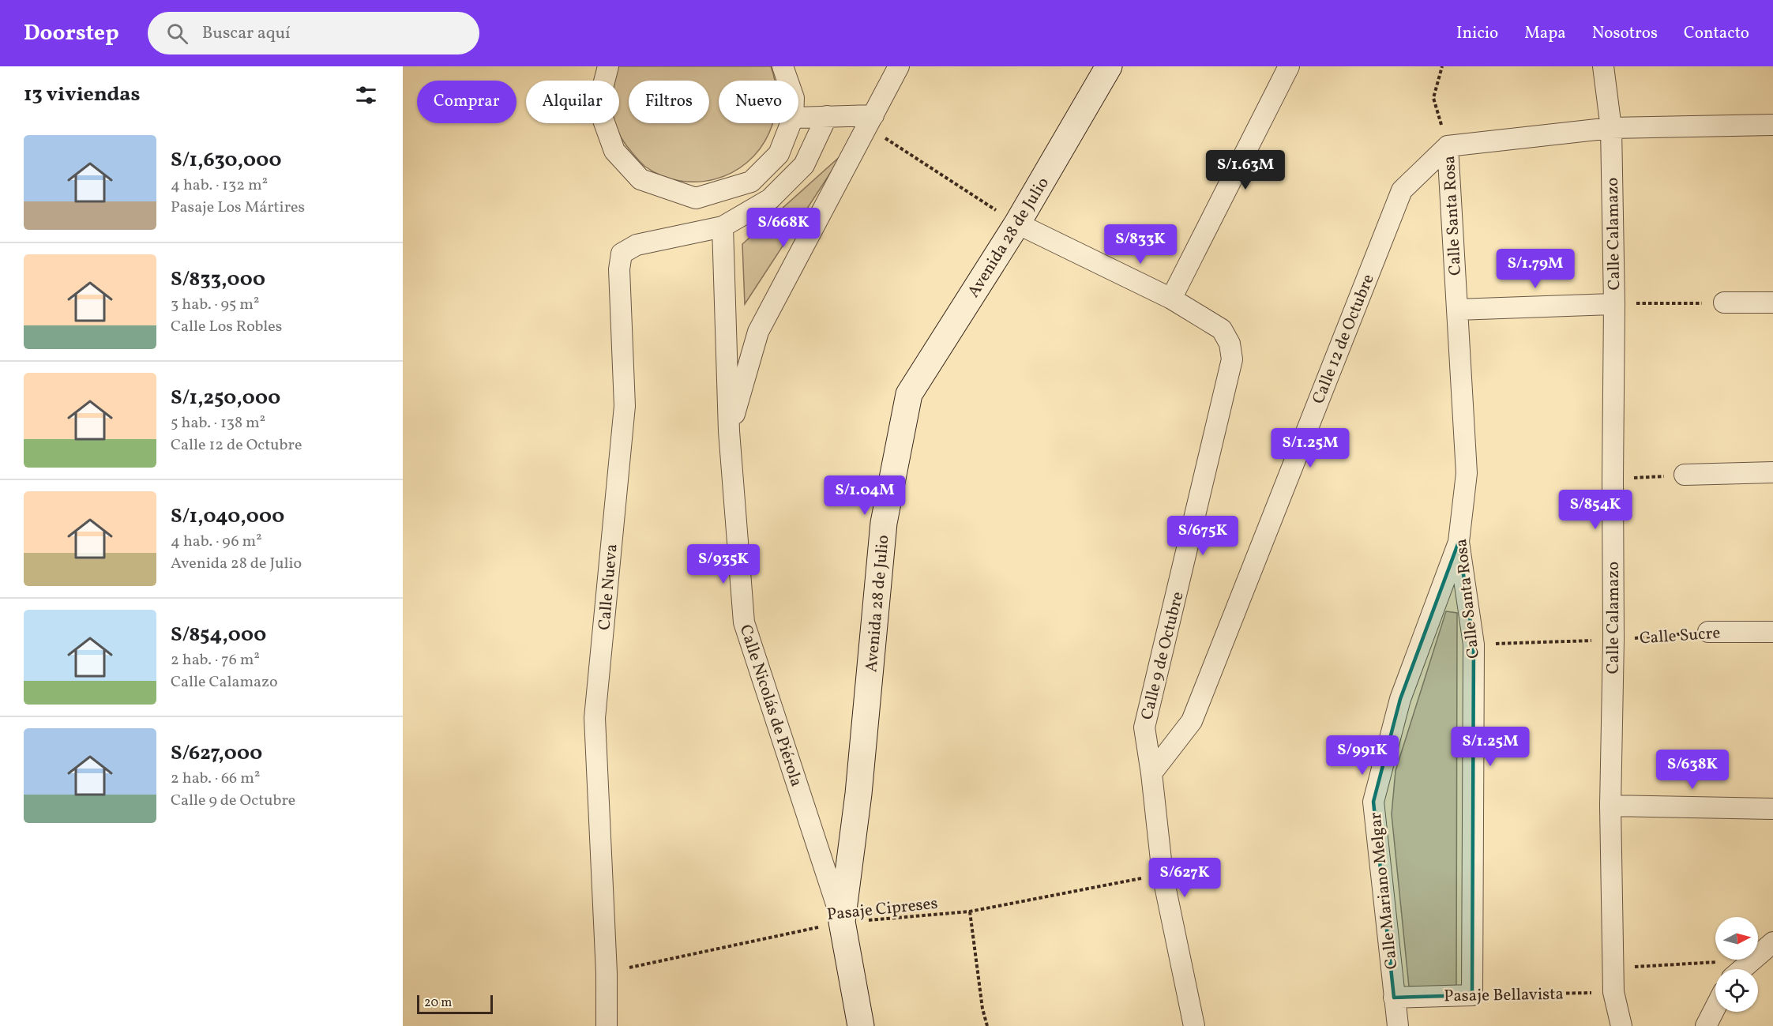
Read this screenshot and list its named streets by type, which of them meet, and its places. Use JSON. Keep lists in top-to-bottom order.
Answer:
{
  "streets": {
    "street": [
      "Calle Santa Rosa",
      "Calle Calamazo",
      "Avenida 28 de Julio",
      "Calle 12 de Octubre",
      "Calle Nueva",
      "Calle Sucre",
      "Calle 9 de Octubre",
      "Calle Nicolás de Piérola",
      "Calle Mariano Melgar",
      "Pasaje Bellavista"
    ],
    "path": ["Pasaje Cipreses"]
  },
  "crossings": [
    ["Calle Santa Rosa", "Calle 12 de Octubre"],
    ["Calle Santa Rosa", "Calle Sucre"],
    ["Calle Santa Rosa", "Calle Mariano Melgar"],
    ["Calle Santa Rosa", "Pasaje Bellavista"],
    ["Calle Calamazo", "Calle Sucre"],
    ["Calle Calamazo", "Pasaje Bellavista"],
    ["Avenida 28 de Julio", "Calle Nicolás de Piérola"],
    ["Avenida 28 de Julio", "Pasaje Cipreses"],
    ["Calle 12 de Octubre", "Calle 9 de Octubre"],
    ["Calle Nueva", "Calle Nicolás de Piérola"],
    ["Calle Nueva", "Pasaje Cipreses"],
    ["Calle 9 de Octubre", "Pasaje Cipreses"],
    ["Calle Nicolás de Piérola", "Pasaje Cipreses"],
    ["Calle Mariano Melgar", "Pasaje Bellavista"]
  ],
  "scale_bar": "20 m",
  "north": "right",
  "page": {
    "header": "Doorstep",
    "search": "Buscar aquí",
    "nav": [
      "Inicio",
      "Mapa",
      "Nosotros",
      "Contacto"
    ],
    "heading": "13 viviendas",
    "chip": [
      "Comprar",
      "Alquilar",
      "Filtros",
      "Nuevo"
    ],
    "list": [
      {
        "name": "S/1,630,000",
        "note": "4 hab. · 132 m² · Pasaje Los Mártires"
      },
      {
        "name": "S/833,000",
        "note": "3 hab. · 95 m² · Calle Los Robles"
      },
      {
        "name": "S/1,250,000",
        "note": "5 hab. · 138 m² · Calle 12 de Octubre"
      },
      {
        "name": "S/1,040,000",
        "note": "4 hab. · 96 m² · Avenida 28 de Julio"
      },
      {
        "name": "S/854,000",
        "note": "2 hab. · 76 m² · Calle Calamazo"
      },
      {
        "name": "S/627,000",
        "note": "2 hab. · 66 m² · Calle 9 de Octubre"
      }
    ],
    "price": [
      "S/1.63M",
      "S/668K",
      "S/833K",
      "S/1.79M",
      "S/1.25M",
      "S/1.04M",
      "S/854K",
      "S/675K",
      "S/935K",
      "S/1.25M",
      "S/991K",
      "S/638K",
      "S/627K"
    ],
    "scale": "20 m"
  }
}
